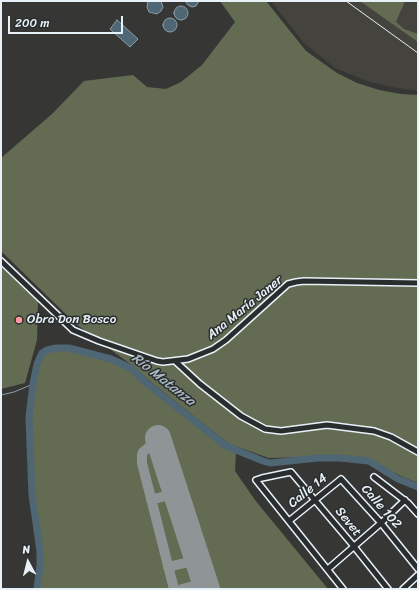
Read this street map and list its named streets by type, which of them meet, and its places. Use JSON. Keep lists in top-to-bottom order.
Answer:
{
  "streets": {
    "street": [
      "Ana María Janer",
      "Calle 14",
      "Calle 102",
      "Sevet"
    ]
  },
  "crossings": [
    ["Calle 14", "Calle 102"],
    ["Calle 14", "Sevet"]
  ],
  "water": ["Río Matanza"],
  "places": ["Obra Don Bosco"],
  "scale_bar": "200 m",
  "north": "top"
}
